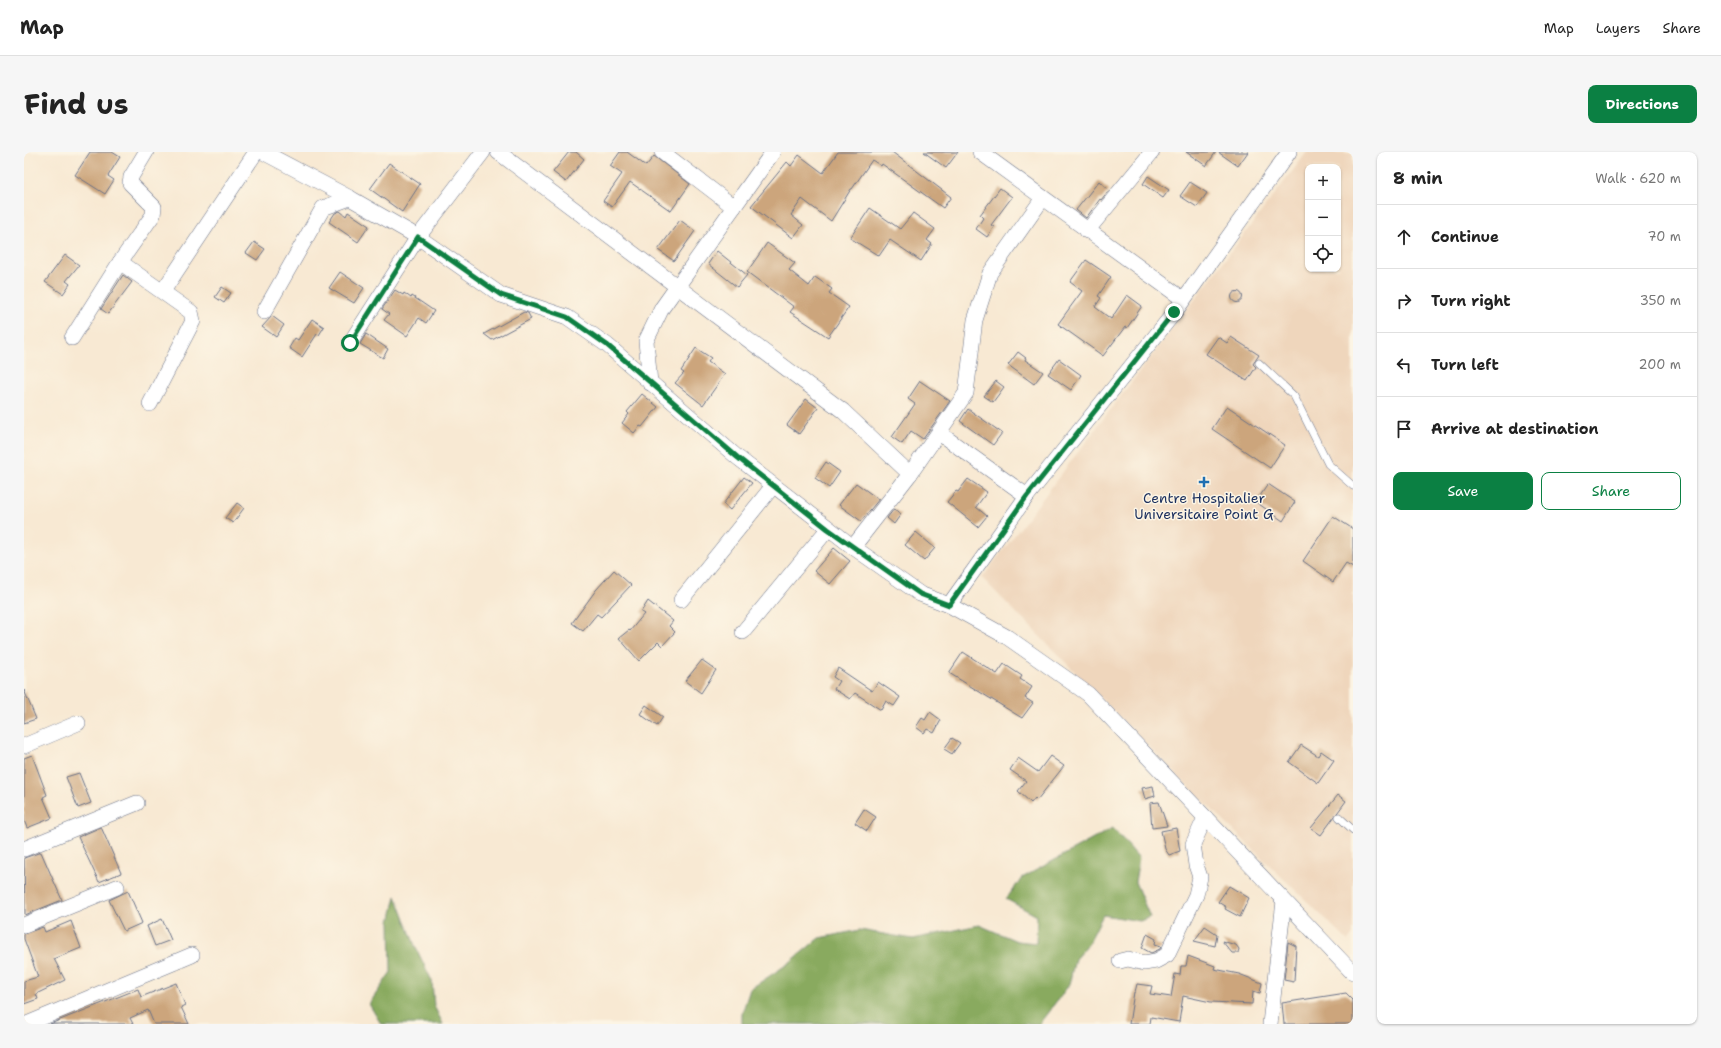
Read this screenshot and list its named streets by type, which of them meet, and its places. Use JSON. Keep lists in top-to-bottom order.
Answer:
{
  "places": {
    "health": ["Centre Hospitalier Universitaire Point G"]
  },
  "page": {
    "header": "Map",
    "nav": ["Map", "Layers", "Share"],
    "title": "Find us",
    "buttons": [
      "Directions",
      ["Save", "Share"]
    ],
    "heading": ["8 min", "Walk · 620 m"],
    "map_buttons": ["+", "−"],
    "list": [
      ["Continue", "70 m"],
      ["Turn right", "350 m"],
      ["Turn left", "200 m"],
      "Arrive at destination"
    ]
  }
}
